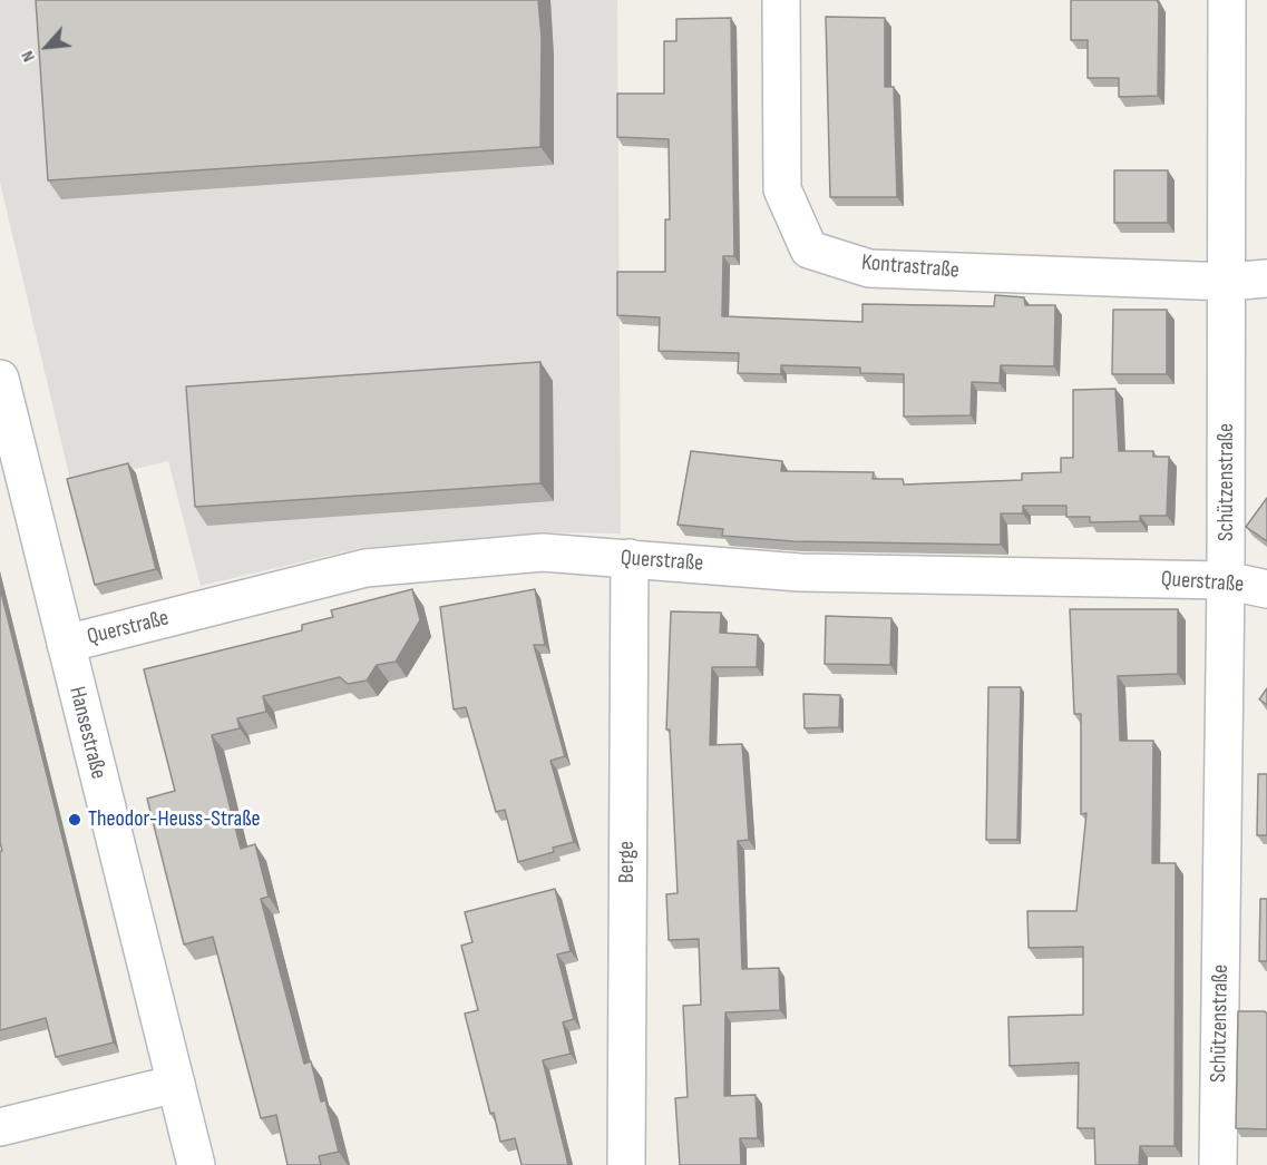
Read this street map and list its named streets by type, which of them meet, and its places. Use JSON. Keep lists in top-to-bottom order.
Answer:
{
  "streets": {
    "street": [
      "Kontrastraße",
      "Schützenstraße",
      "Querstraße",
      "Hansestraße",
      "Berge"
    ]
  },
  "crossings": [
    ["Kontrastraße", "Schützenstraße"],
    ["Schützenstraße", "Querstraße"],
    ["Querstraße", "Hansestraße"],
    ["Querstraße", "Berge"]
  ],
  "places": ["Theodor-Heuss-Straße"],
  "north": "bottom left"
}
